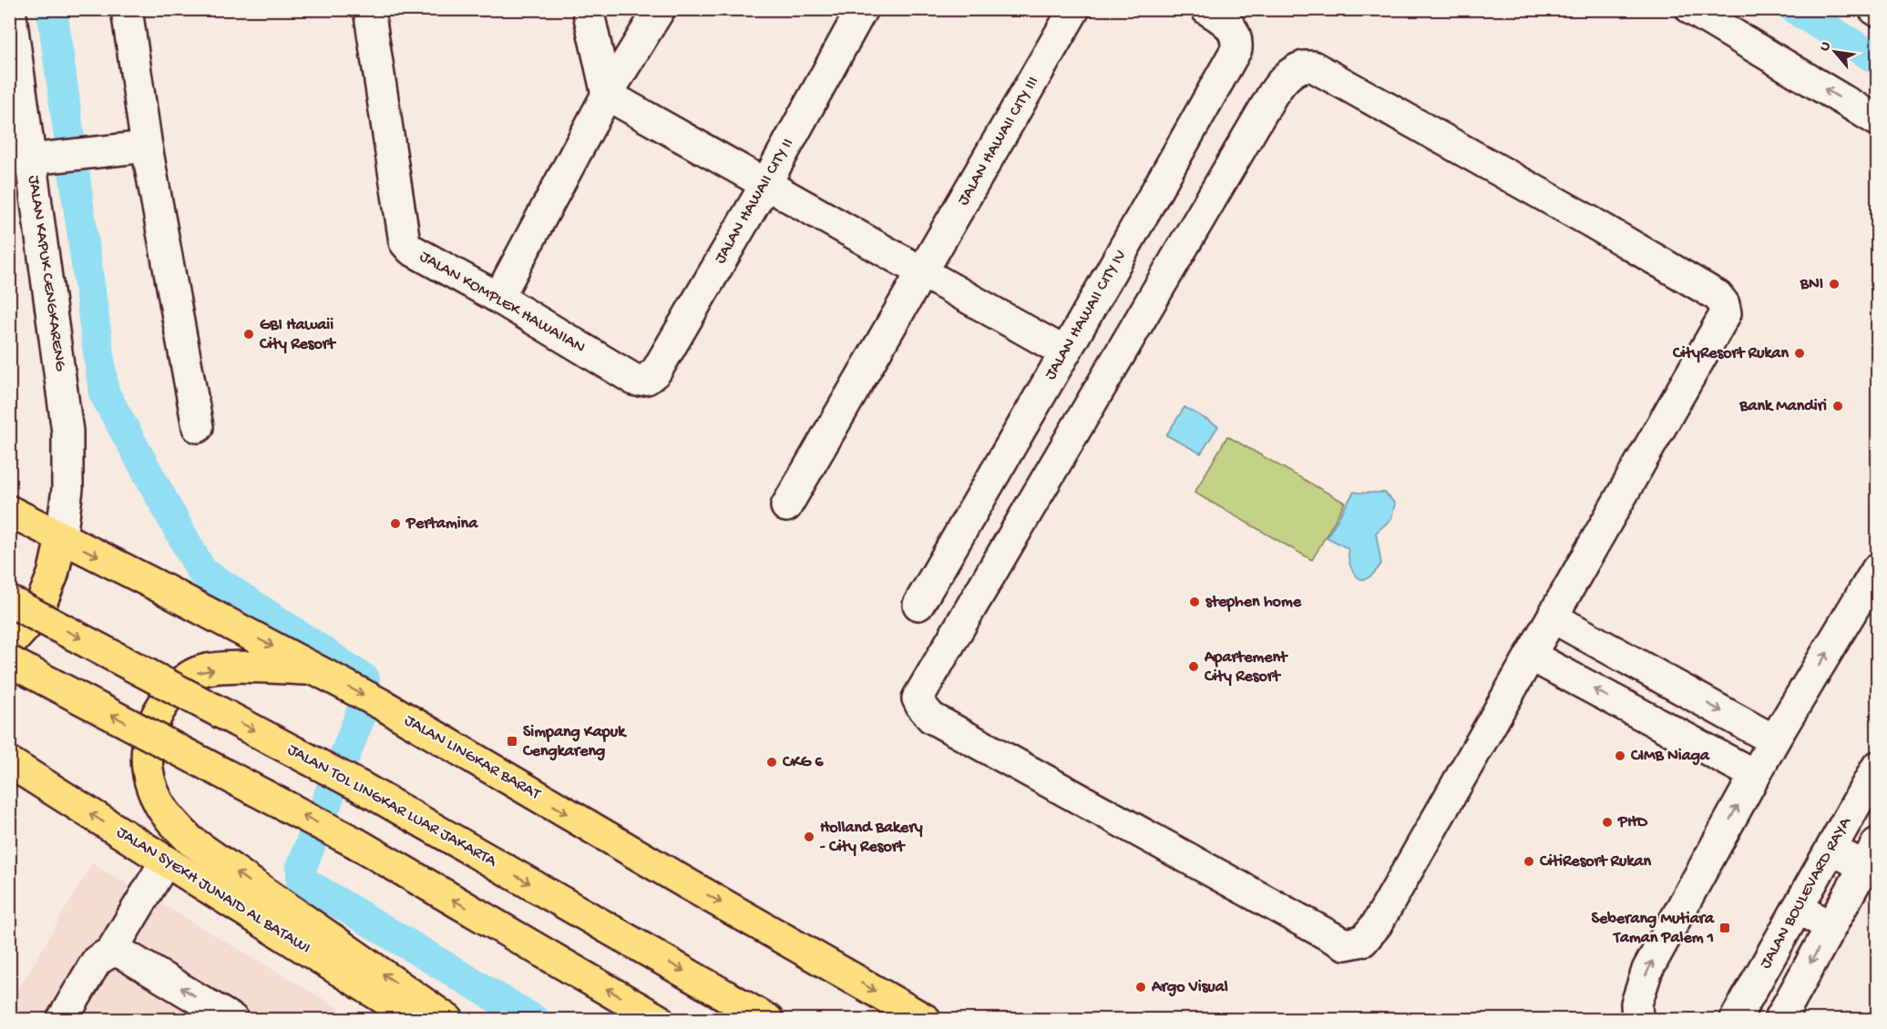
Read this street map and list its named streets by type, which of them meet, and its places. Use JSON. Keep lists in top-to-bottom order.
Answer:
{
  "streets": {
    "main road": ["JALAN LINGKAR BARAT", "JALAN TOL LINGKAR LUAR JAKARTA", "JALAN SYEKH JUNAID AL BATAWI"],
    "street": [
      "JALAN HAWAII CITY III",
      "JALAN HAWAII CITY II",
      "JALAN KAPUK CENGKARENG",
      "JALAN KOMPLEK HAWAIIAN",
      "JALAN HAWAII CITY IV",
      "JALAN BOULEVARD RAYA"
    ]
  },
  "crossings": [
    ["JALAN HAWAII CITY II", "JALAN KOMPLEK HAWAIIAN"],
    ["JALAN KAPUK CENGKARENG", "JALAN LINGKAR BARAT"]
  ],
  "places": {
    "other": [
      "BNI",
      "GBI Hawaii City Resort",
      "CityResort Rukan",
      "Bank Mandiri",
      "Pertamina",
      "stephen home",
      "Apartement City Resort",
      "CIMB Niaga",
      "CKG 6",
      "PHD",
      "Holland Bakery - City Resort",
      "CitiResort Rukan",
      "Argo Visual"
    ],
    "transit": ["Simpang Kapuk Cengkareng", "Seberang Mutiara Taman Palem 1"]
  },
  "north": "top left"
}
